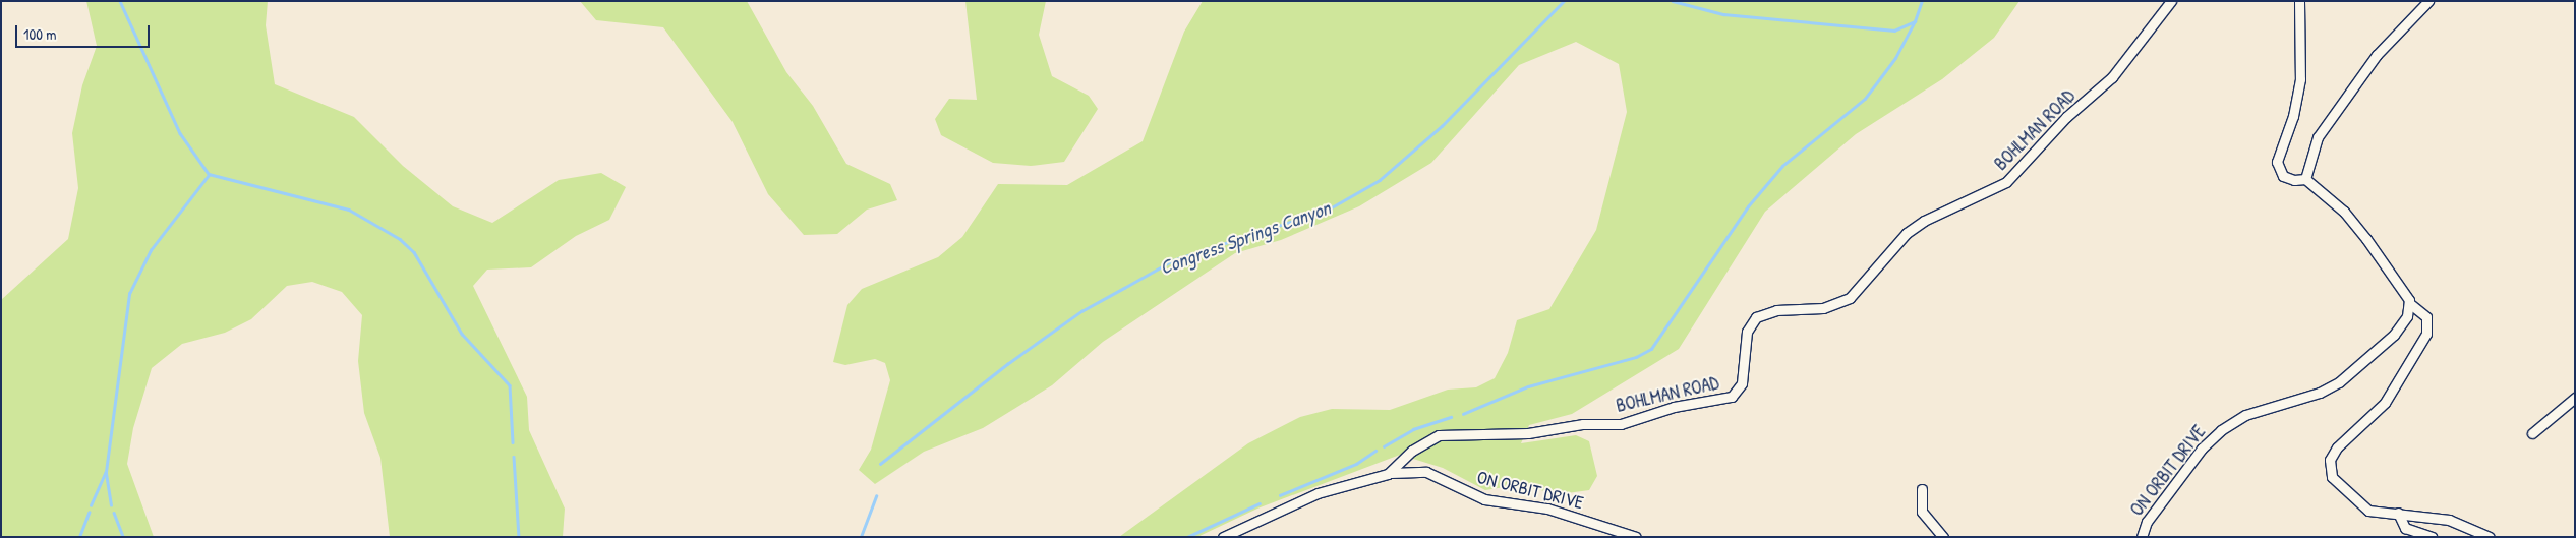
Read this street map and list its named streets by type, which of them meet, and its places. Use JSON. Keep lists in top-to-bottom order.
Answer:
{
  "streets": {
    "street": ["BOHLMAN ROAD", "ON ORBIT DRIVE"]
  },
  "crossings": [
    ["BOHLMAN ROAD", "ON ORBIT DRIVE"]
  ],
  "water": ["Congress Springs Canyon"],
  "scale_bar": "100 m"
}
